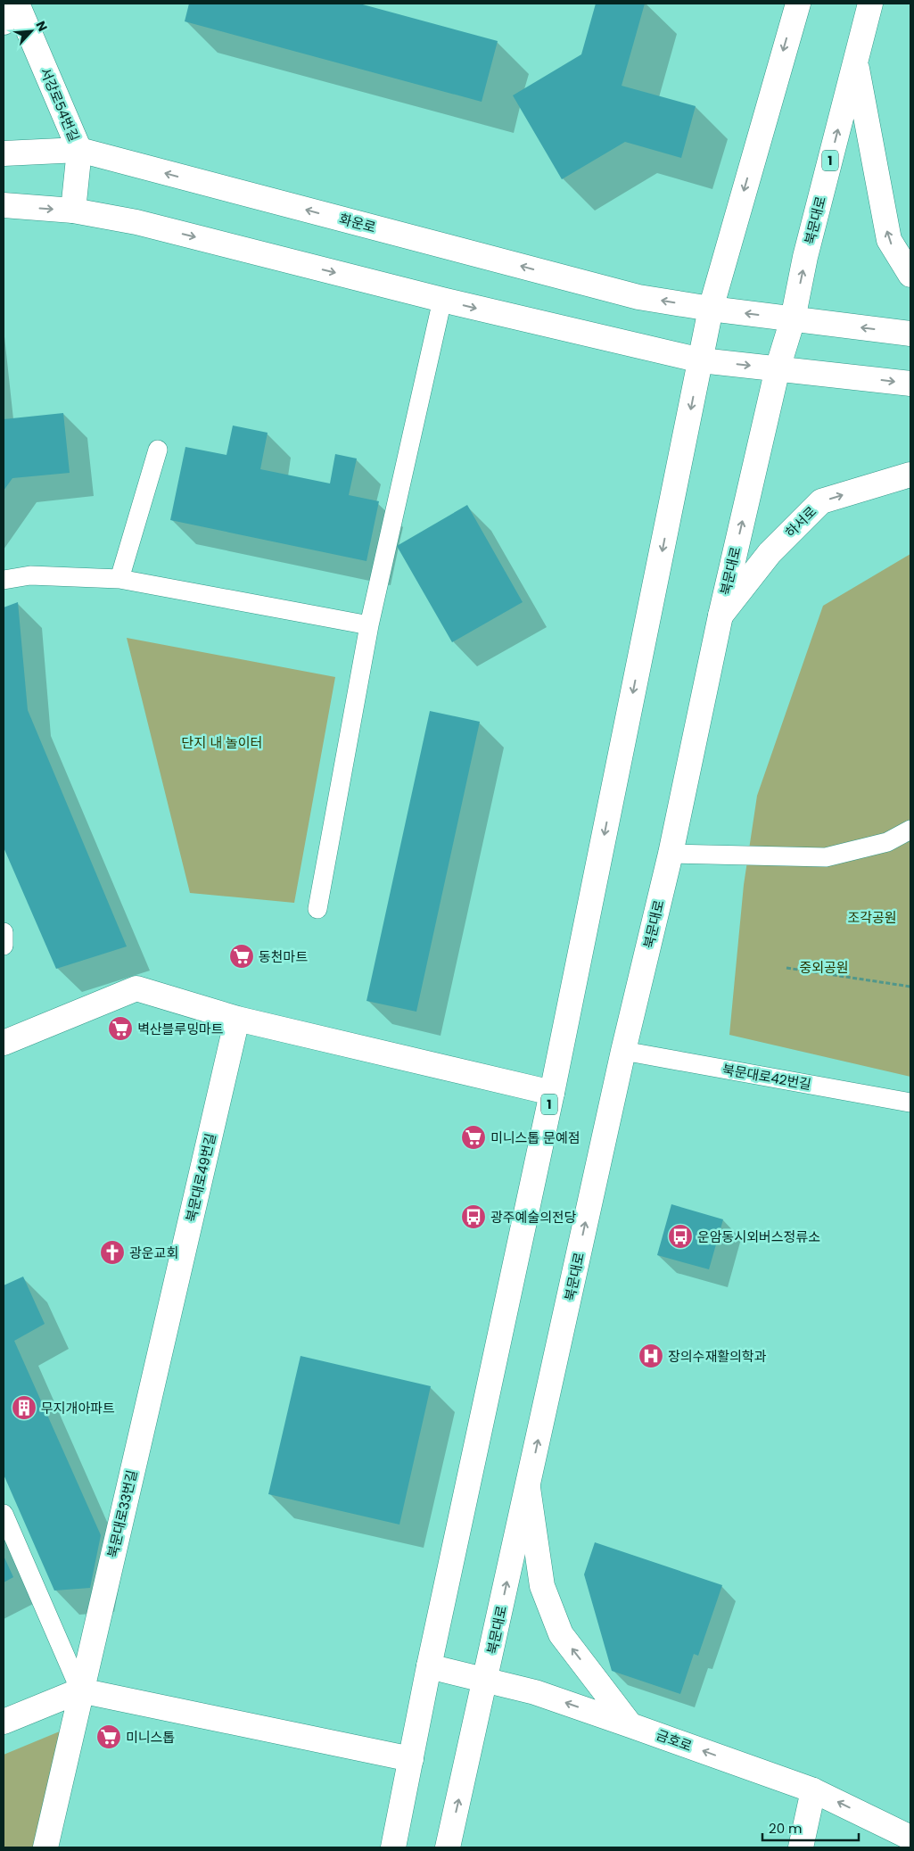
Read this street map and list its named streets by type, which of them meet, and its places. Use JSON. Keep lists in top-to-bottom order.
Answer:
{
  "streets": {
    "street": [
      "서강로54번길",
      "1",
      "북문대로",
      "화운로",
      "하서로",
      "북문대로49번길",
      "북문대로33번길",
      "금호로"
    ],
    "lane": ["북문대로42번길"]
  },
  "crossings": [
    ["서강로54번길", "화운로"],
    ["1", "화운로"],
    ["1", "금호로"],
    ["북문대로", "하서로"],
    ["북문대로", "북문대로42번길"],
    ["북문대로", "금호로"],
    ["북문대로49번길", "북문대로33번길"]
  ],
  "one_way": ["하서로", "금호로"],
  "parks": ["단지 내 놀이터", "조각공원", "중외공원"],
  "places": {
    "supermarket": [
      "동천마트",
      "벽산블루밍마트",
      "미니스톱 문예점",
      "미니스톱"
    ],
    "bus stop": ["광주예술의전당", "운암동시외버스정류소"],
    "church": ["광운교회"],
    "hospital": ["장의수재활의학과"],
    "building": ["무지개아파트"]
  },
  "scale_bar": "20 m",
  "north": "top right"
}
